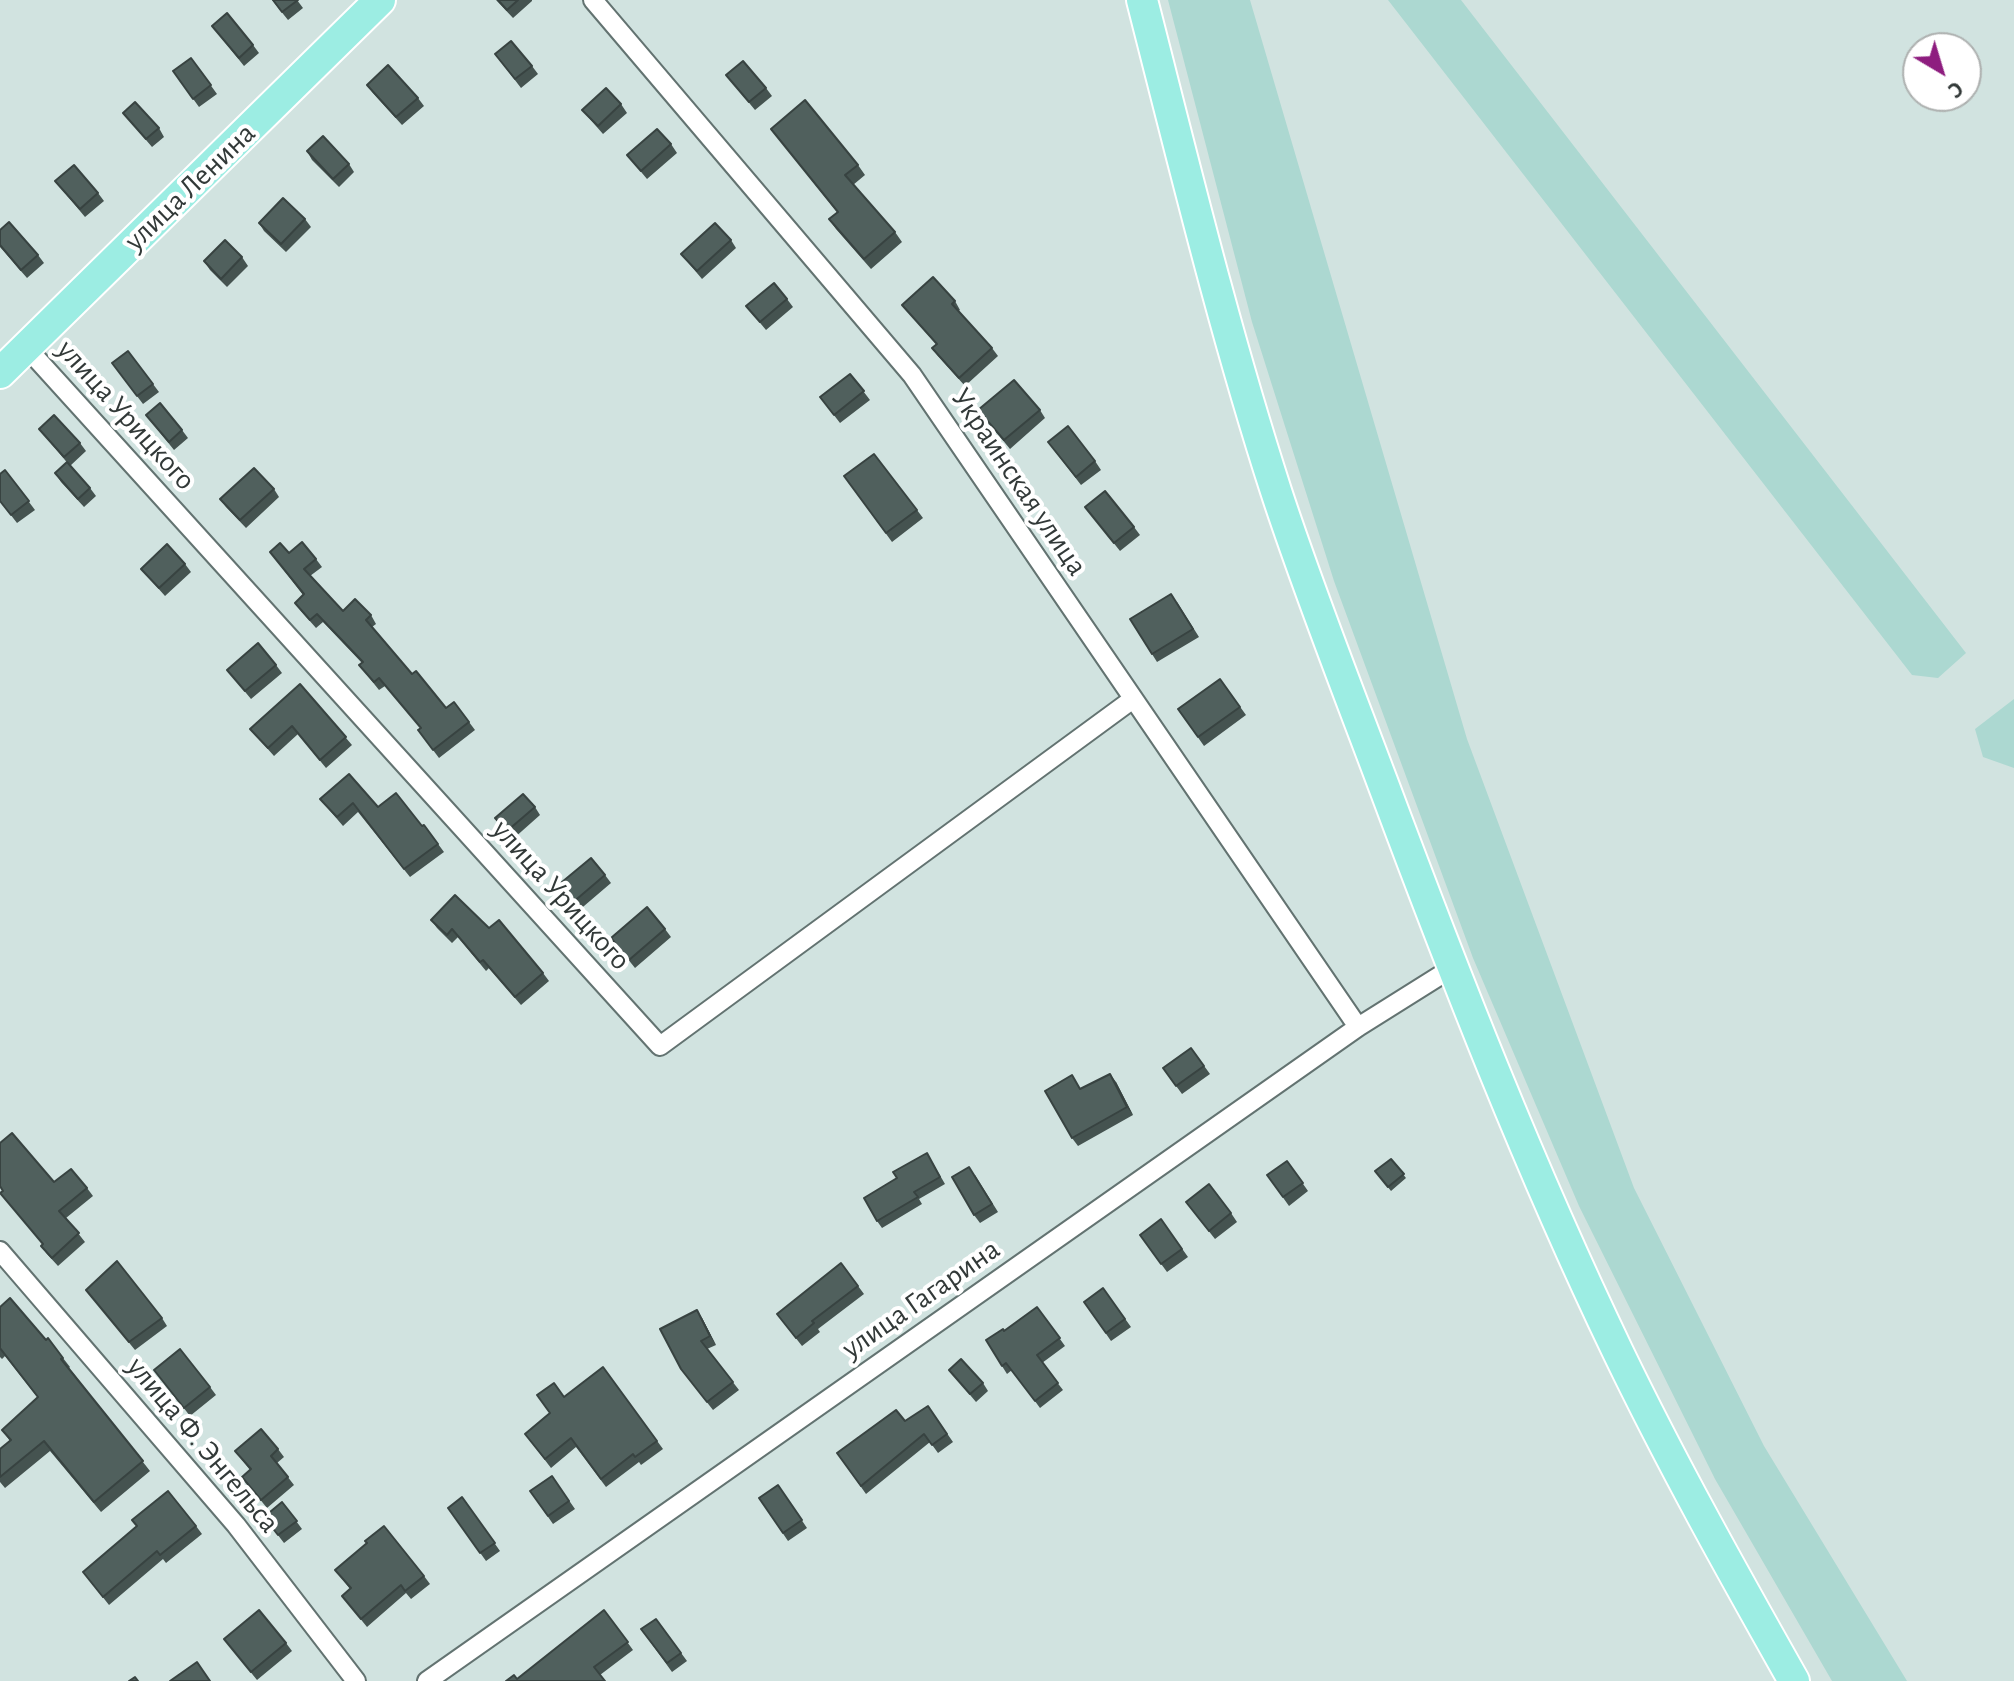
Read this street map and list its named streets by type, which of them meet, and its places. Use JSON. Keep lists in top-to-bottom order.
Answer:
{
  "streets": {
    "main road": ["улица Ленина"],
    "street": [
      "улица Урицкого",
      "Украинская улица",
      "улица Гагарина",
      "улица Ф. Энгельса"
    ]
  },
  "crossings": [
    ["улица Ленина", "улица Урицкого"],
    ["улица Урицкого", "Украинская улица"],
    ["Украинская улица", "улица Гагарина"]
  ],
  "north": "bottom right"
}
